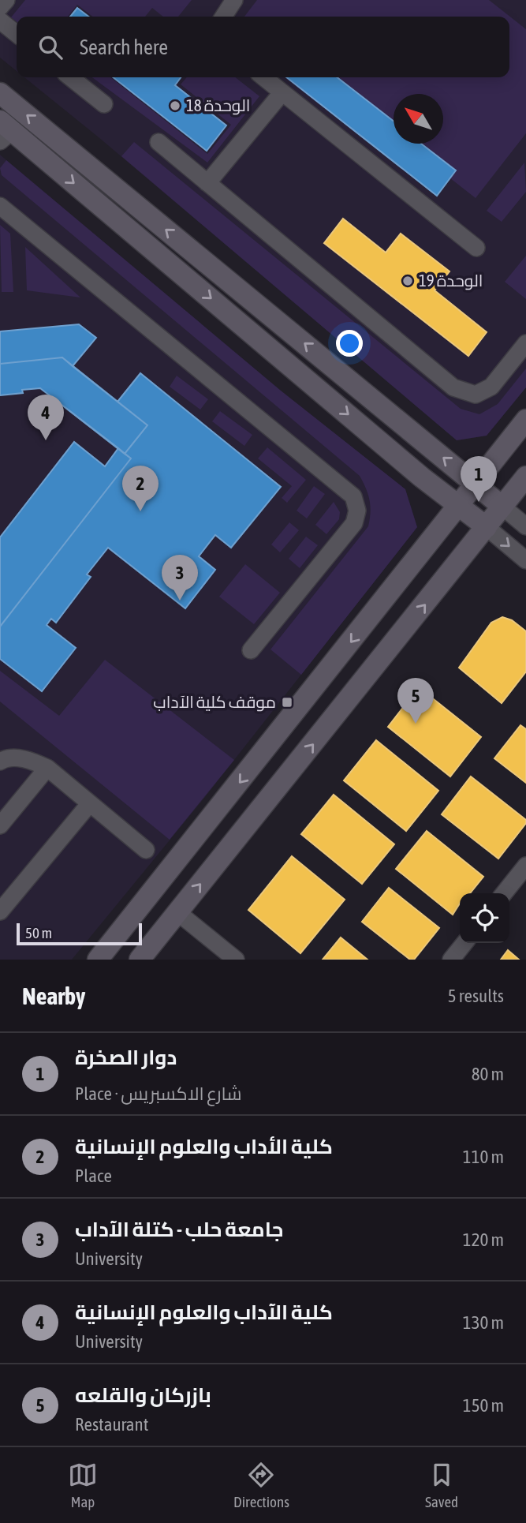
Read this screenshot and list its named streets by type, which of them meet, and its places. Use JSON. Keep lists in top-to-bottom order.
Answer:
{
  "places": {
    "other": ["الوحدة 18", "الوحدة 19"],
    "transit": ["موقف كلية الآداب"]
  },
  "scale_bar": "50 m",
  "north": "top left",
  "page": {
    "search": "Search here",
    "pins": [
      "4",
      "1",
      "2",
      "3",
      "5"
    ],
    "scale": "50 m",
    "heading": ["Nearby", "5 results"],
    "list": [
      {
        "mark": "1",
        "name": "دوار الصخرة",
        "note": "Place · شارع الاكسبريس",
        "value": "80 m"
      },
      {
        "mark": "2",
        "name": "كلية الأداب والعلوم الإنسانية",
        "note": "Place",
        "value": "110 m"
      },
      {
        "mark": "3",
        "name": "جامعة حلب - كتلة الآداب",
        "note": "University",
        "value": "120 m"
      },
      {
        "mark": "4",
        "name": "كلية الآداب والعلوم الإنسانية",
        "note": "University",
        "value": "130 m"
      },
      {
        "mark": "5",
        "name": "بازركان والقلعه",
        "note": "Restaurant",
        "value": "150 m"
      }
    ],
    "nav": ["Map", "Directions", "Saved"]
  }
}
